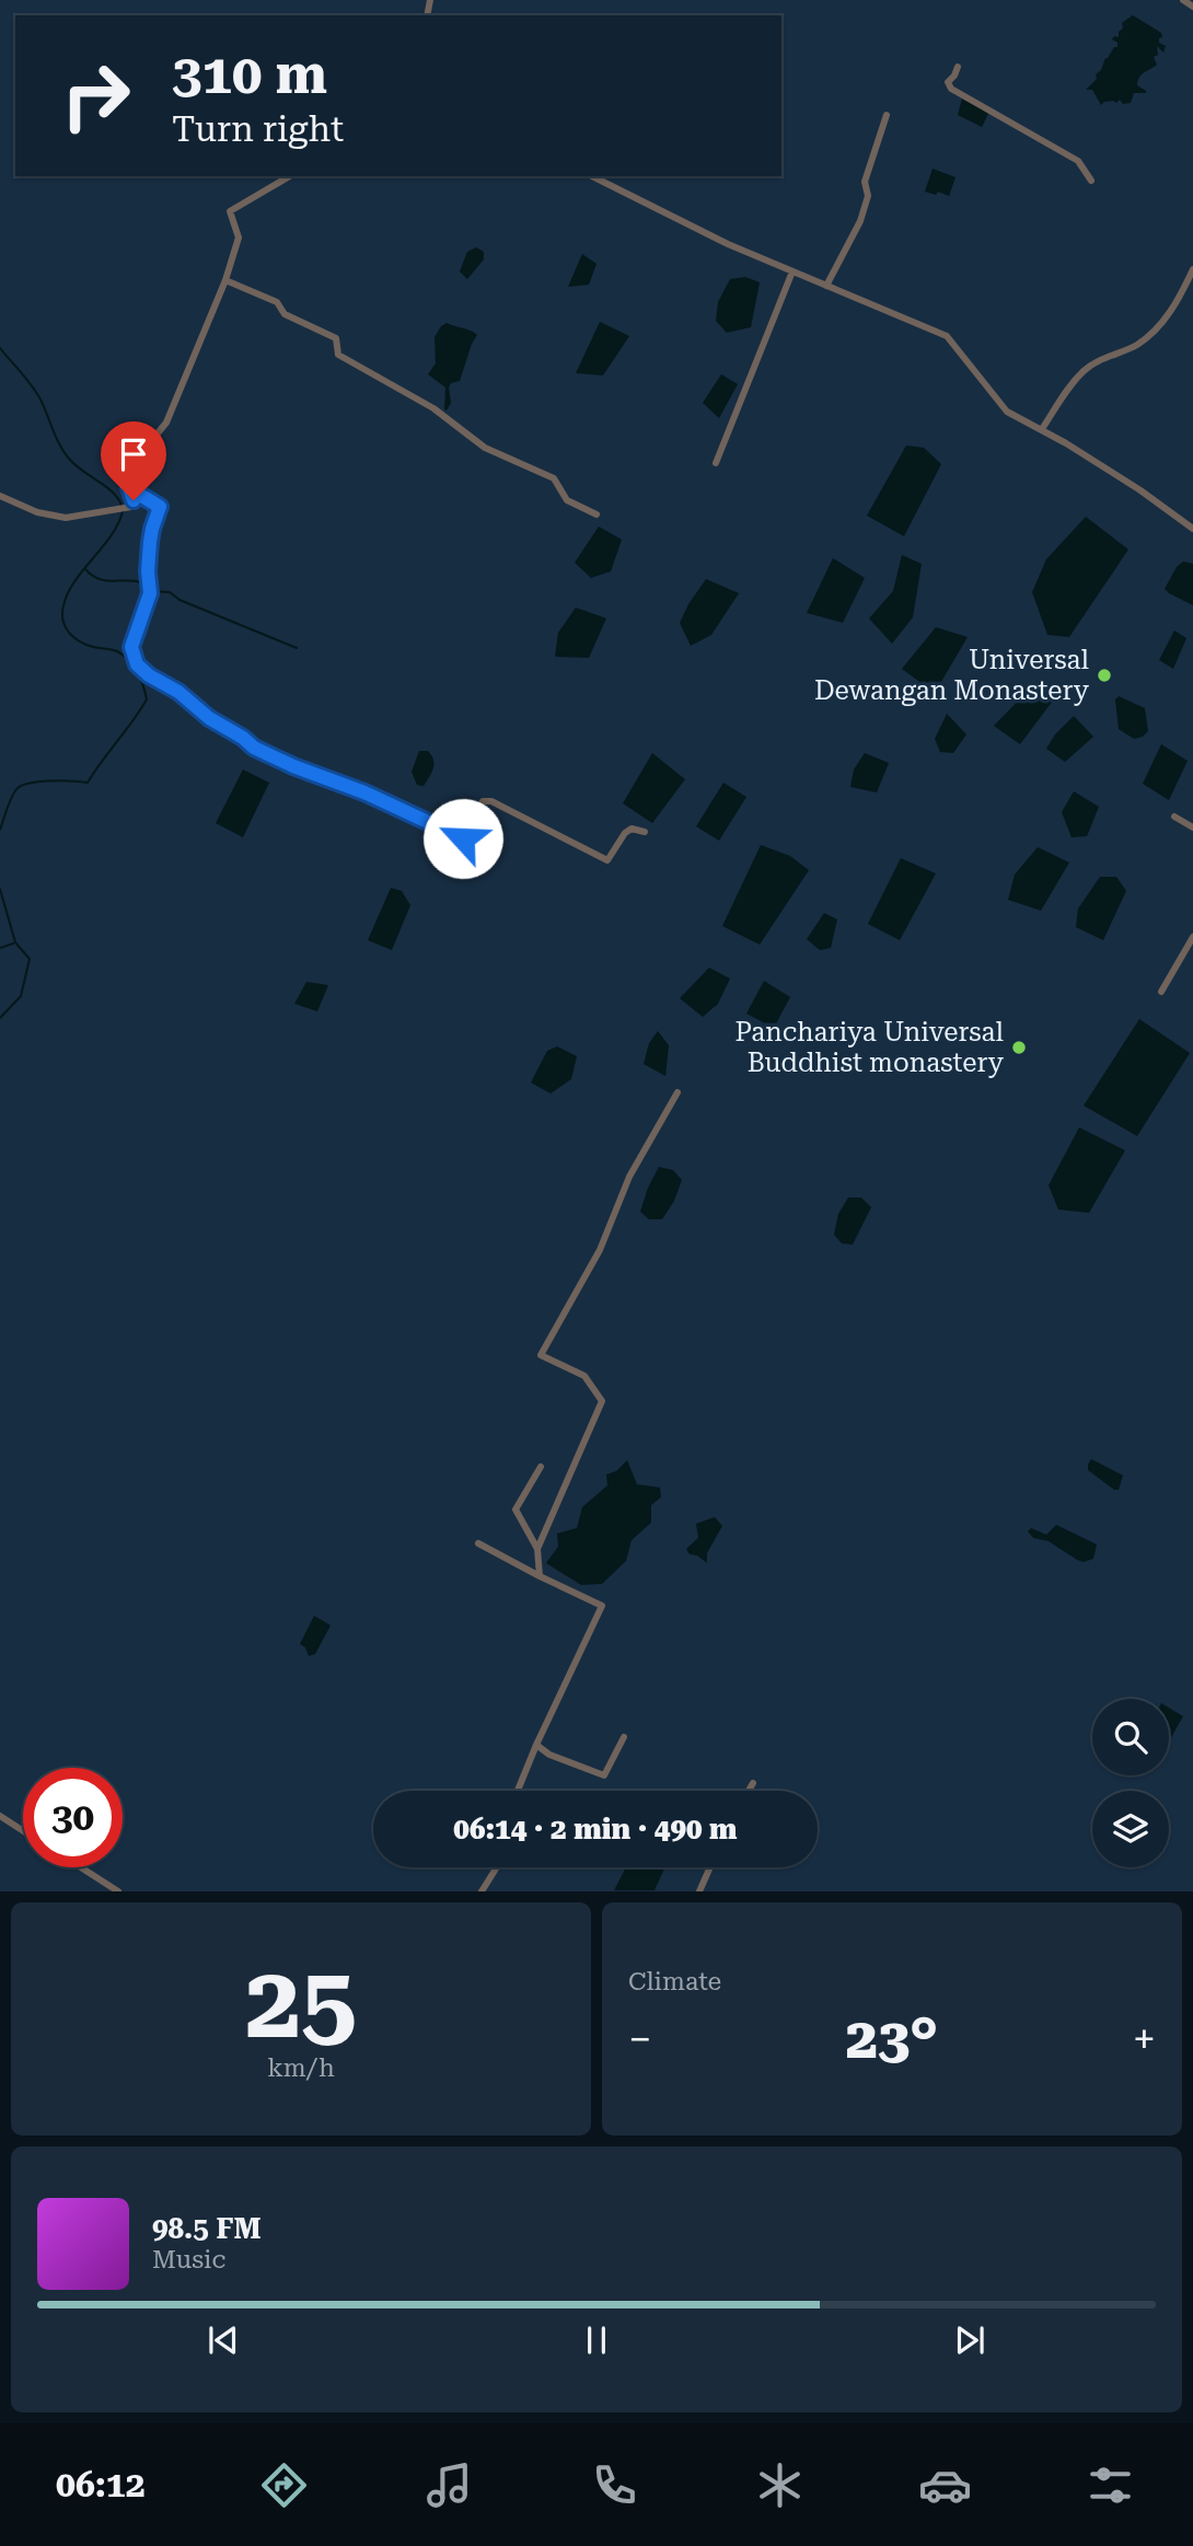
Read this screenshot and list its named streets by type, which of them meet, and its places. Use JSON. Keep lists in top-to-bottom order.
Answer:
{
  "places": ["Universal Dewangan Monastery", "Panchariya Universal Buddhist monastery"],
  "page": {
    "turn": ["310 m", "Turn right"],
    "limit": "30",
    "trip": "06:14 · 2 min · 490 m",
    "tile": [
      ["25", "km/h"],
      "Climate"
    ],
    "heat": ["−", "23°", "+"],
    "song": ["98.5 FM", "Music"],
    "tabs": "06:12"
  }
}
